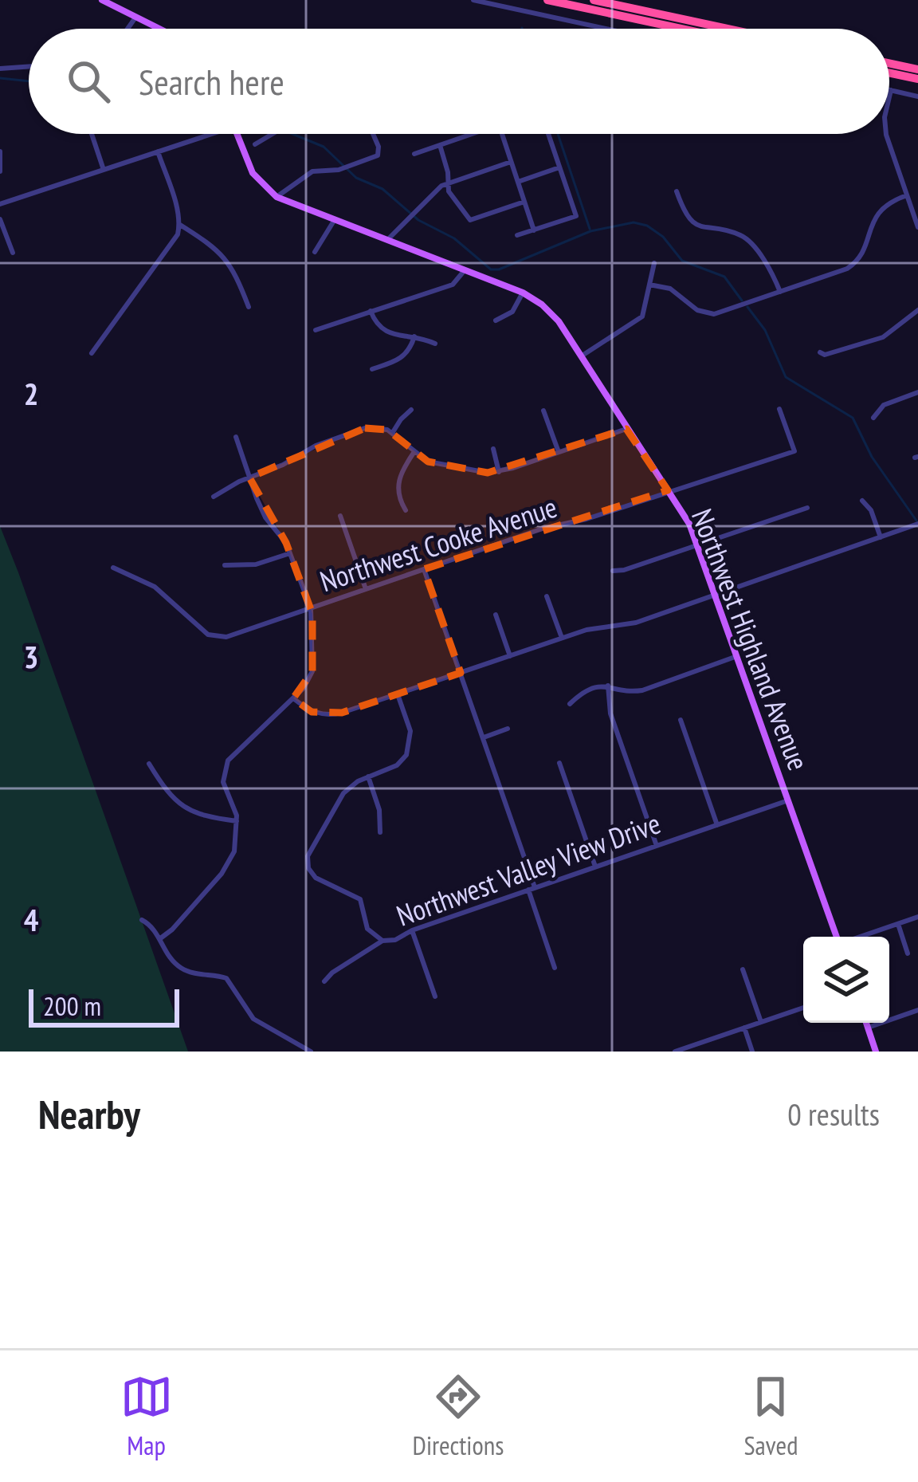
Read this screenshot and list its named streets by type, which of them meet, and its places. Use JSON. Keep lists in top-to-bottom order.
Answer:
{
  "streets": {
    "main road": ["Northwest Highland Avenue"],
    "street": ["Northwest Cooke Avenue", "Northwest Valley View Drive"]
  },
  "crossings": [
    ["Northwest Cooke Avenue", "Northwest Highland Avenue"],
    ["Northwest Highland Avenue", "Northwest Valley View Drive"]
  ],
  "scale_bar": "200 m",
  "page": {
    "search": "Search here",
    "scale": "200 m",
    "heading": ["Nearby", "0 results"],
    "nav": ["Map", "Directions", "Saved"]
  },
  "grid": {
    "rows": ["2", "3", "4"]
  }
}
